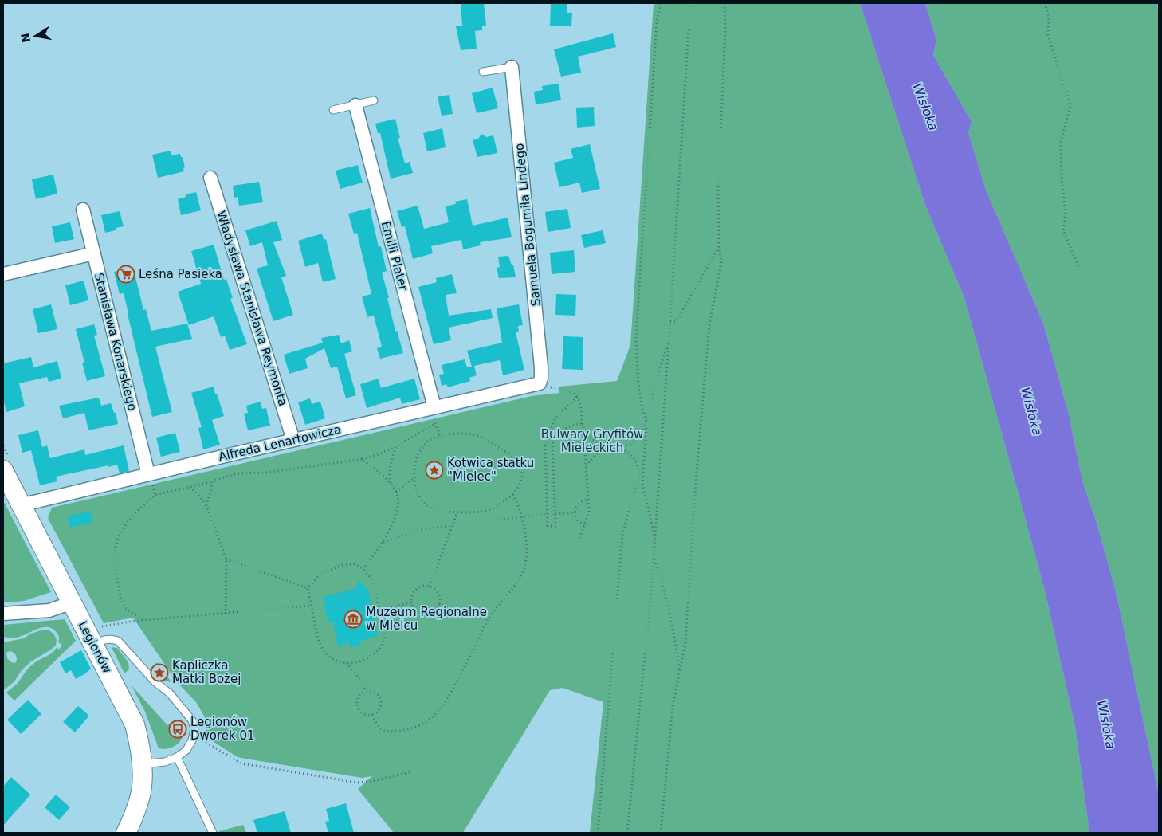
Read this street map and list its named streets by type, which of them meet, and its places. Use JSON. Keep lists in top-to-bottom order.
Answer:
{
  "streets": {
    "street": [
      "Samuela Bogumiła Lindego",
      "Emilii Plater",
      "Władysława Stanisława Reymonta",
      "Stanisława Konarskiego",
      "Alfreda Lenartowicza",
      "Legionów"
    ]
  },
  "crossings": [
    ["Samuela Bogumiła Lindego", "Alfreda Lenartowicza"],
    ["Emilii Plater", "Alfreda Lenartowicza"],
    ["Władysława Stanisława Reymonta", "Alfreda Lenartowicza"],
    ["Stanisława Konarskiego", "Alfreda Lenartowicza"],
    ["Alfreda Lenartowicza", "Legionów"]
  ],
  "water": ["Wisłoka"],
  "parks": ["Bulwary Gryfitów Mieleckich"],
  "places": {
    "supermarket": ["Leśna Pasieka"],
    "place": ["Kotwica statku \"Mielec\"", "Kapliczka Matki Bożej"],
    "museum": ["Muzeum Regionalne w Mielcu"],
    "bus stop": ["Legionów Dworek 01"]
  },
  "north": "left"
}
